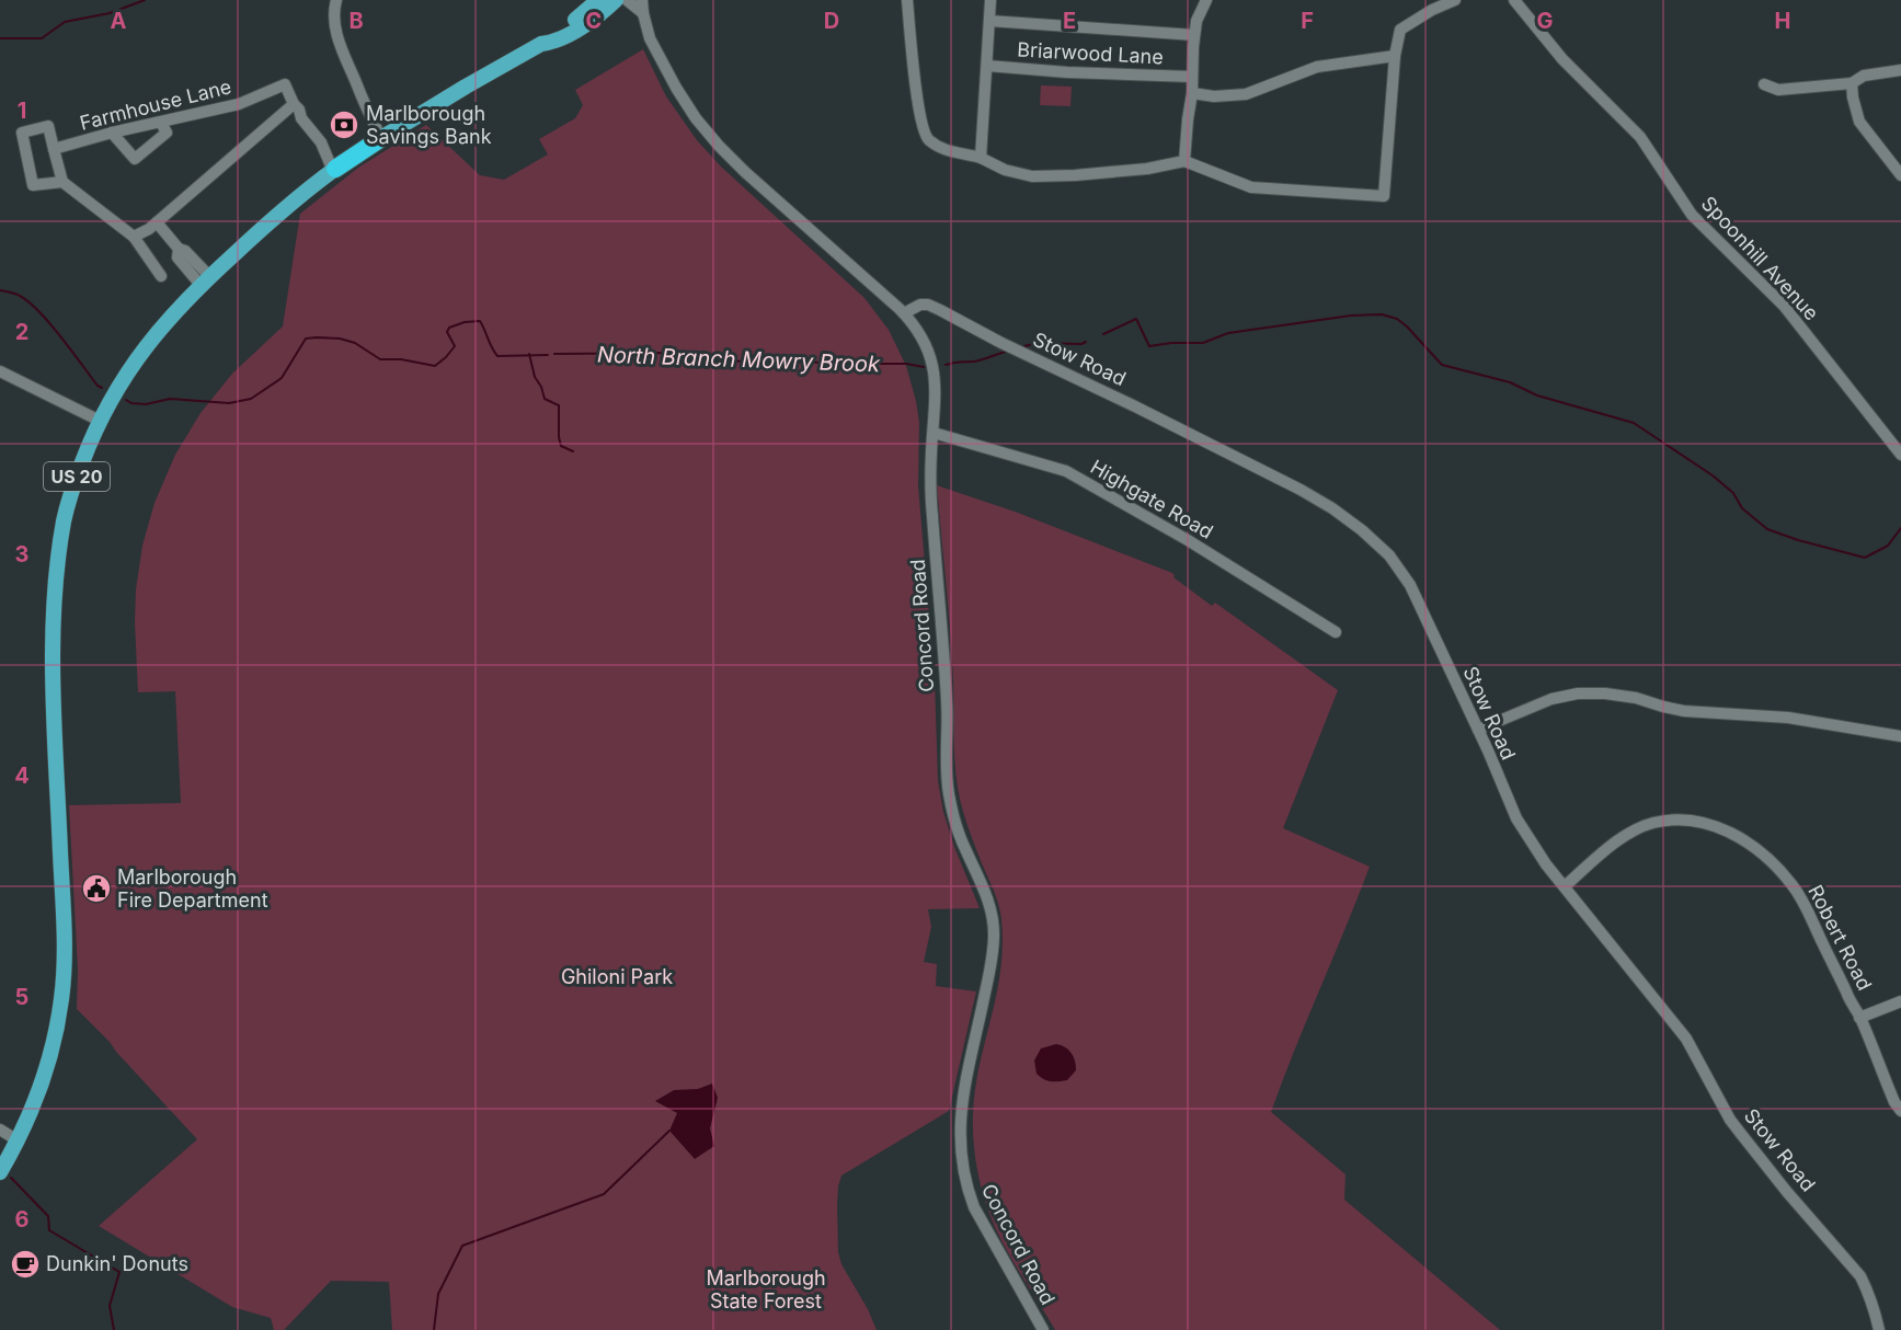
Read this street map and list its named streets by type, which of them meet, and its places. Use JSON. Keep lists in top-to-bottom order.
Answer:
{
  "streets": {
    "highway": ["US 20"],
    "street": [
      "Briarwood Lane",
      "Farmhouse Lane",
      "Spoonhill Avenue",
      "Stow Road",
      "Highgate Road",
      "Concord Road",
      "Robert Road"
    ]
  },
  "crossings": [
    ["Stow Road", "Concord Road"],
    ["Stow Road", "Robert Road"],
    ["Highgate Road", "Concord Road"]
  ],
  "water": ["North Branch Mowry Brook"],
  "parks": ["Ghiloni Park", "Marlborough State Forest"],
  "places": {
    "bank": ["Marlborough Savings Bank"],
    "public building": ["Marlborough Fire Department"],
    "cafe": ["Dunkin' Donuts"]
  },
  "grid": {
    "columns": [
      "A",
      "B",
      "C",
      "D",
      "E",
      "F",
      "G",
      "H"
    ],
    "rows": [
      "1",
      "2",
      "3",
      "4",
      "5",
      "6"
    ]
  }
}
